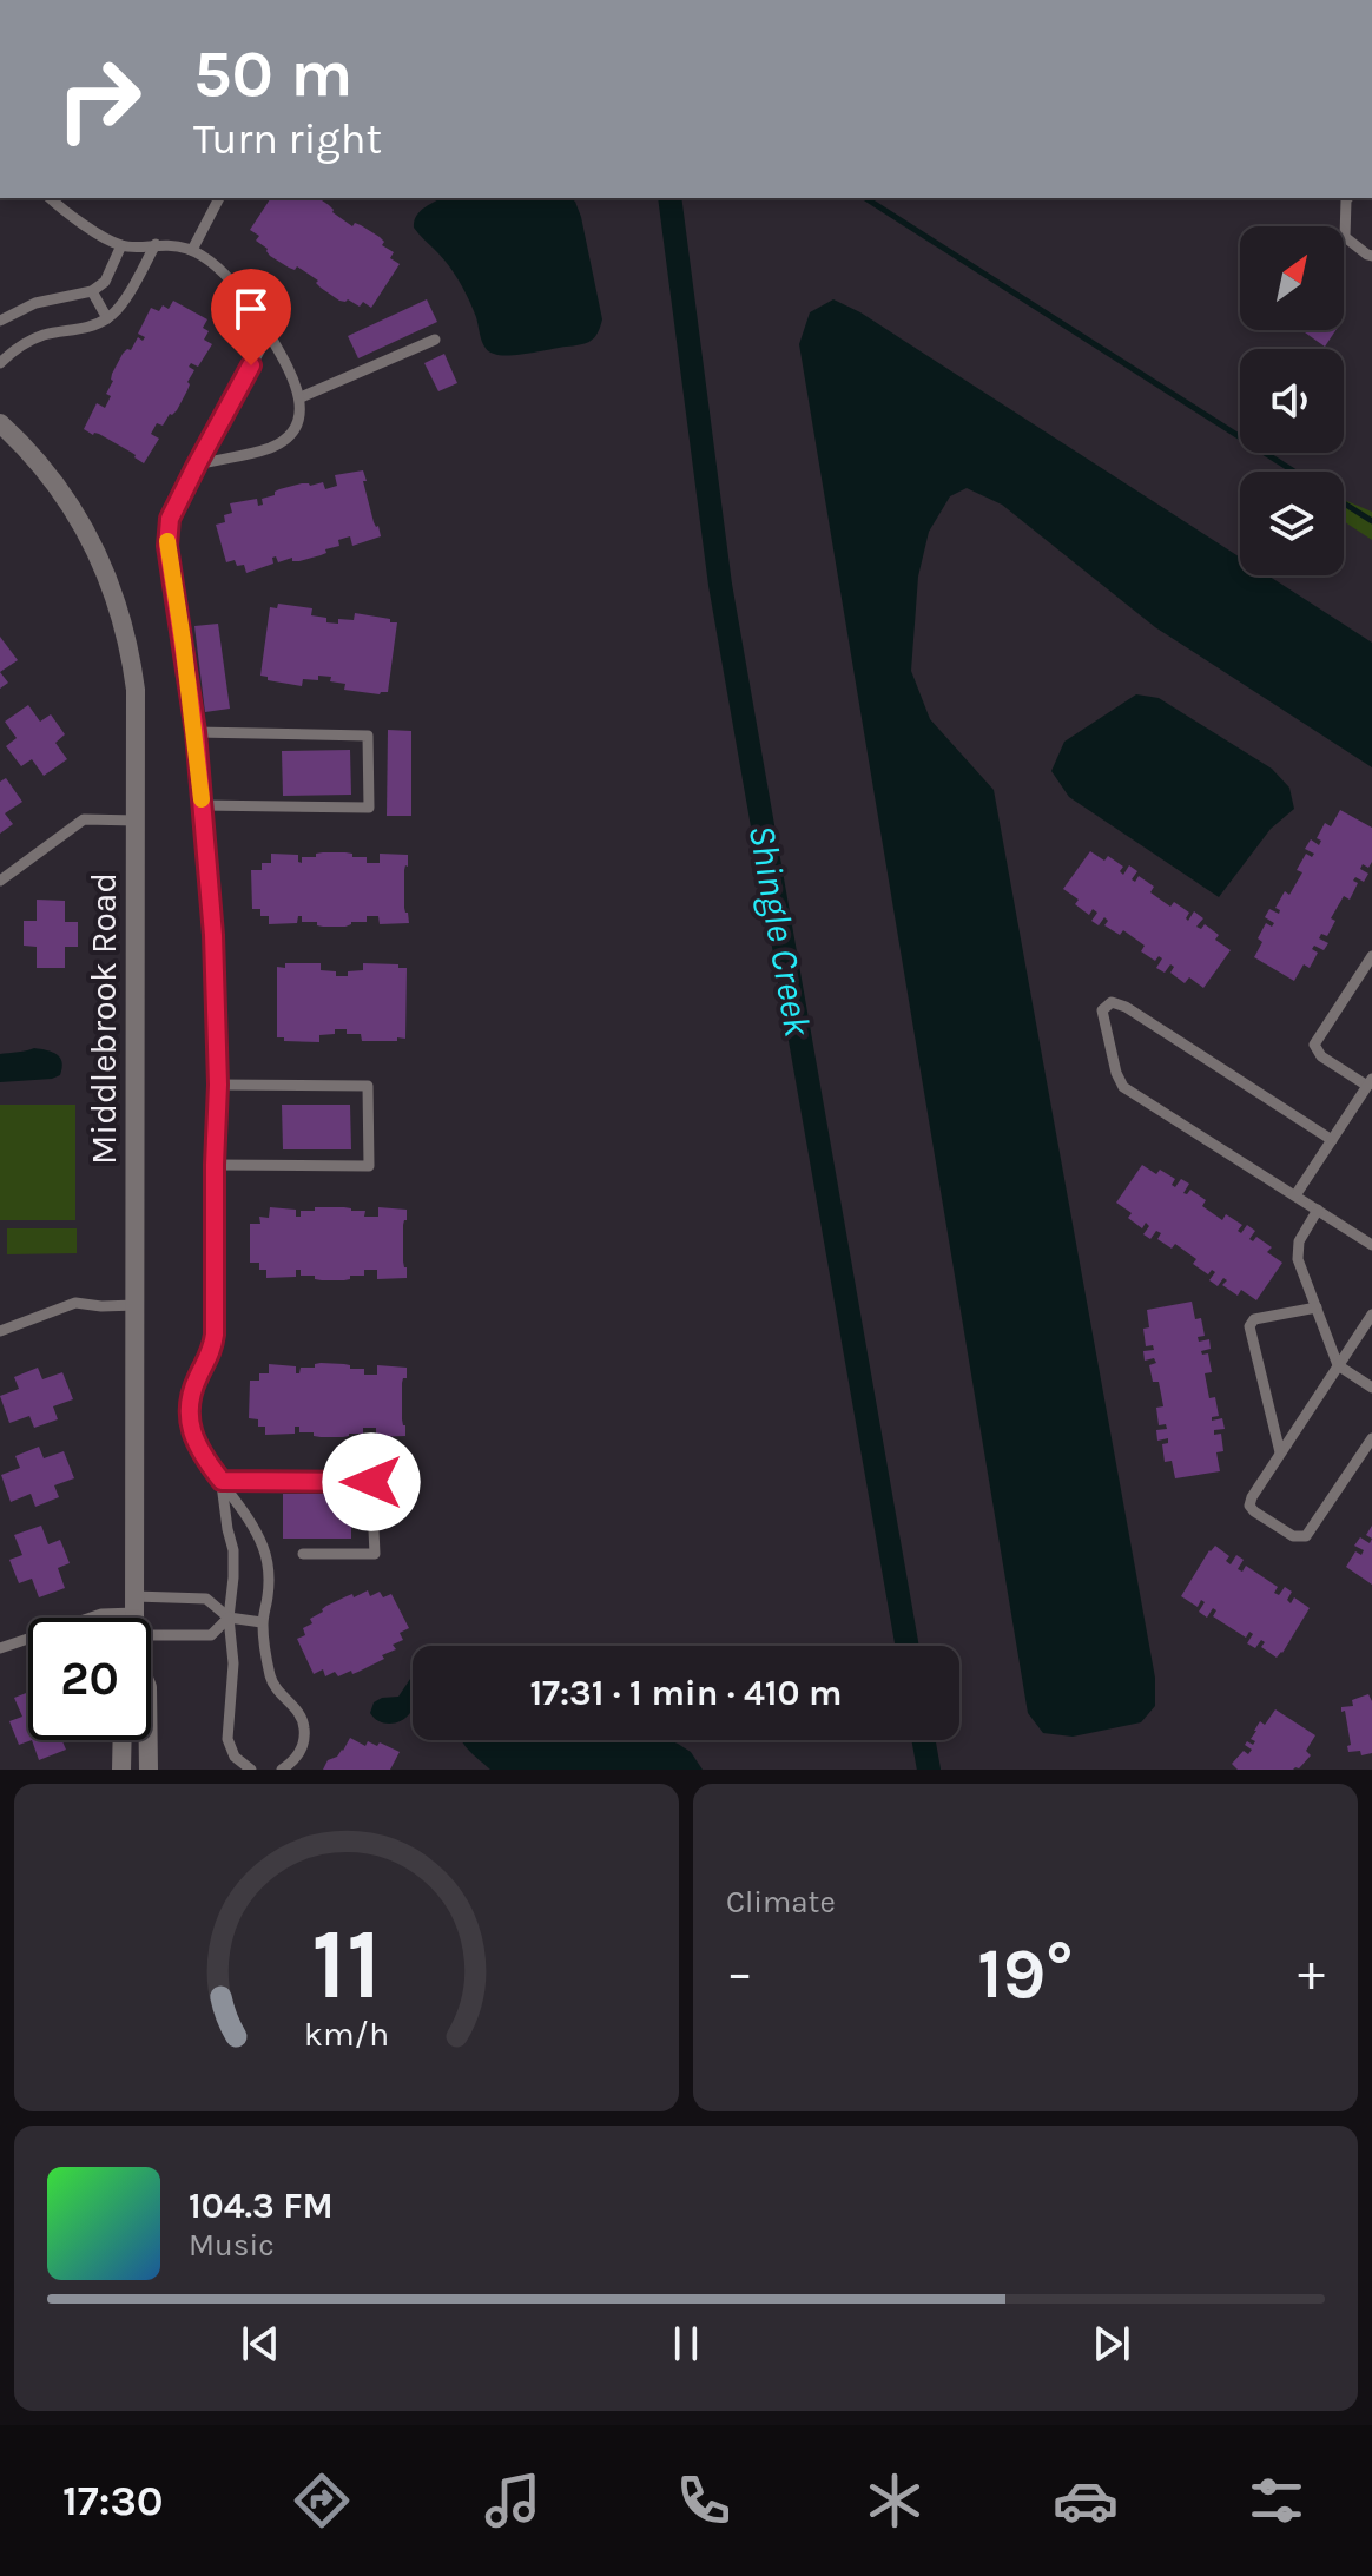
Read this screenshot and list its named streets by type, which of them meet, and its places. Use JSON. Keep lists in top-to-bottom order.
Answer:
{
  "streets": {
    "street": ["Middlebrook Road"]
  },
  "water": ["Shingle Creek"],
  "north": "top right",
  "page": {
    "turn": ["50 m", "Turn right"],
    "limit": "20",
    "trip": "17:31 · 1 min · 410 m",
    "tile": "Climate",
    "heat": ["−", "19°", "+"],
    "song": ["104.3 FM", "Music"],
    "tabs": "17:30",
    "gauge": ["11", "km/h"]
  }
}
